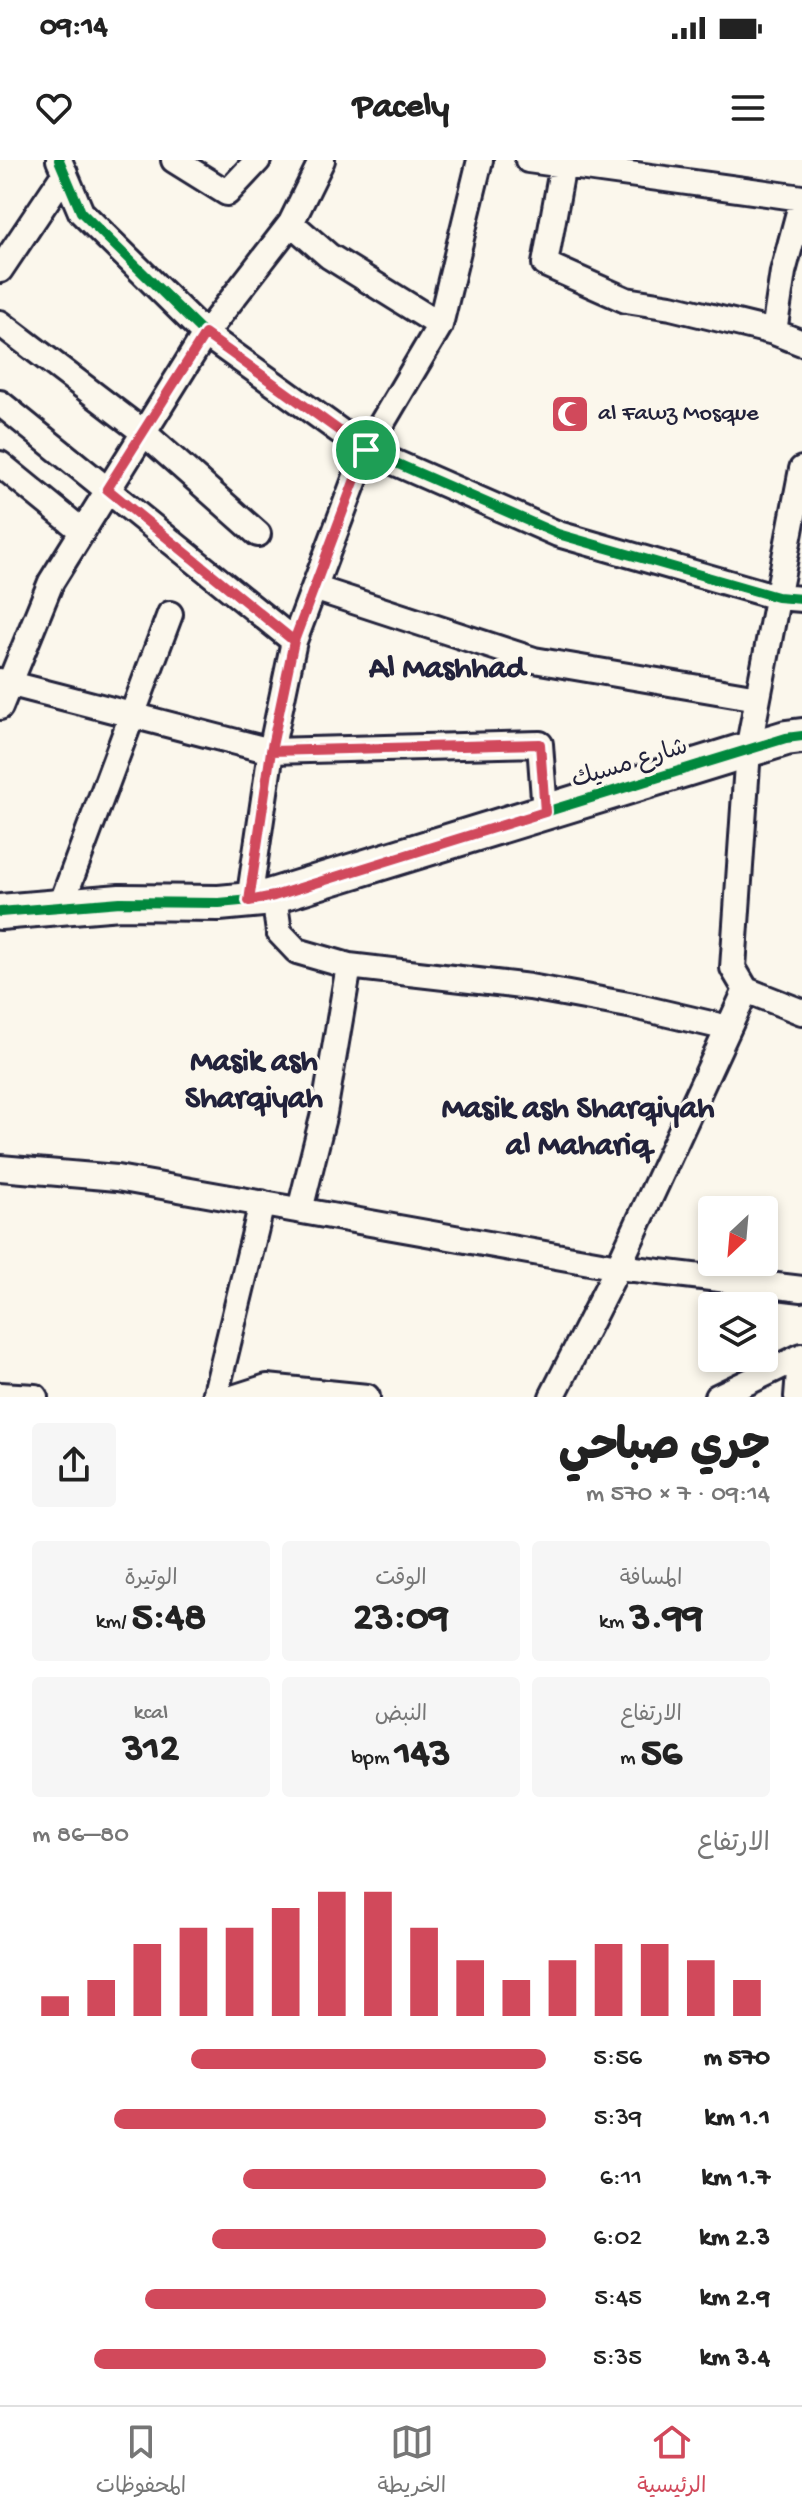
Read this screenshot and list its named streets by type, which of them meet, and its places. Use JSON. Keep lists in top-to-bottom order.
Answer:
{
  "streets": {
    "street": ["شارع مسيك"]
  },
  "districts": ["Al Mashhad", "Masik ash Sharqiyah", "Masik ash Sharqiyah al Mahariq"],
  "places": {
    "mosque": ["al Fawz Mosque"]
  },
  "north": "bottom left",
  "page": {
    "status": "09:14",
    "header": "Pacely",
    "heading": ["جري صباحي", "09:14 · 7 × 570 m"],
    "stats": [
      ["المسافة", "3.99 km"],
      ["الوقت", "23:09"],
      ["الوتيرة", "5:48 /km"],
      ["الارتفاع", "56 m"],
      ["النبض", "143 bpm"],
      ["kcal", "312"]
    ],
    "chart": ["الارتفاع", "80–86 m"],
    "list": [
      {
        "name": "570 m",
        "note": "5:56"
      },
      {
        "name": "1.1 km",
        "note": "5:39"
      },
      {
        "name": "1.7 km",
        "note": "6:11"
      },
      {
        "name": "2.3 km",
        "note": "6:02"
      },
      {
        "name": "2.9 km",
        "note": "5:45"
      },
      {
        "name": "3.4 km",
        "note": "5:35"
      }
    ],
    "tabs": ["الرئيسية", "الخريطة", "المحفوظات"]
  }
}
